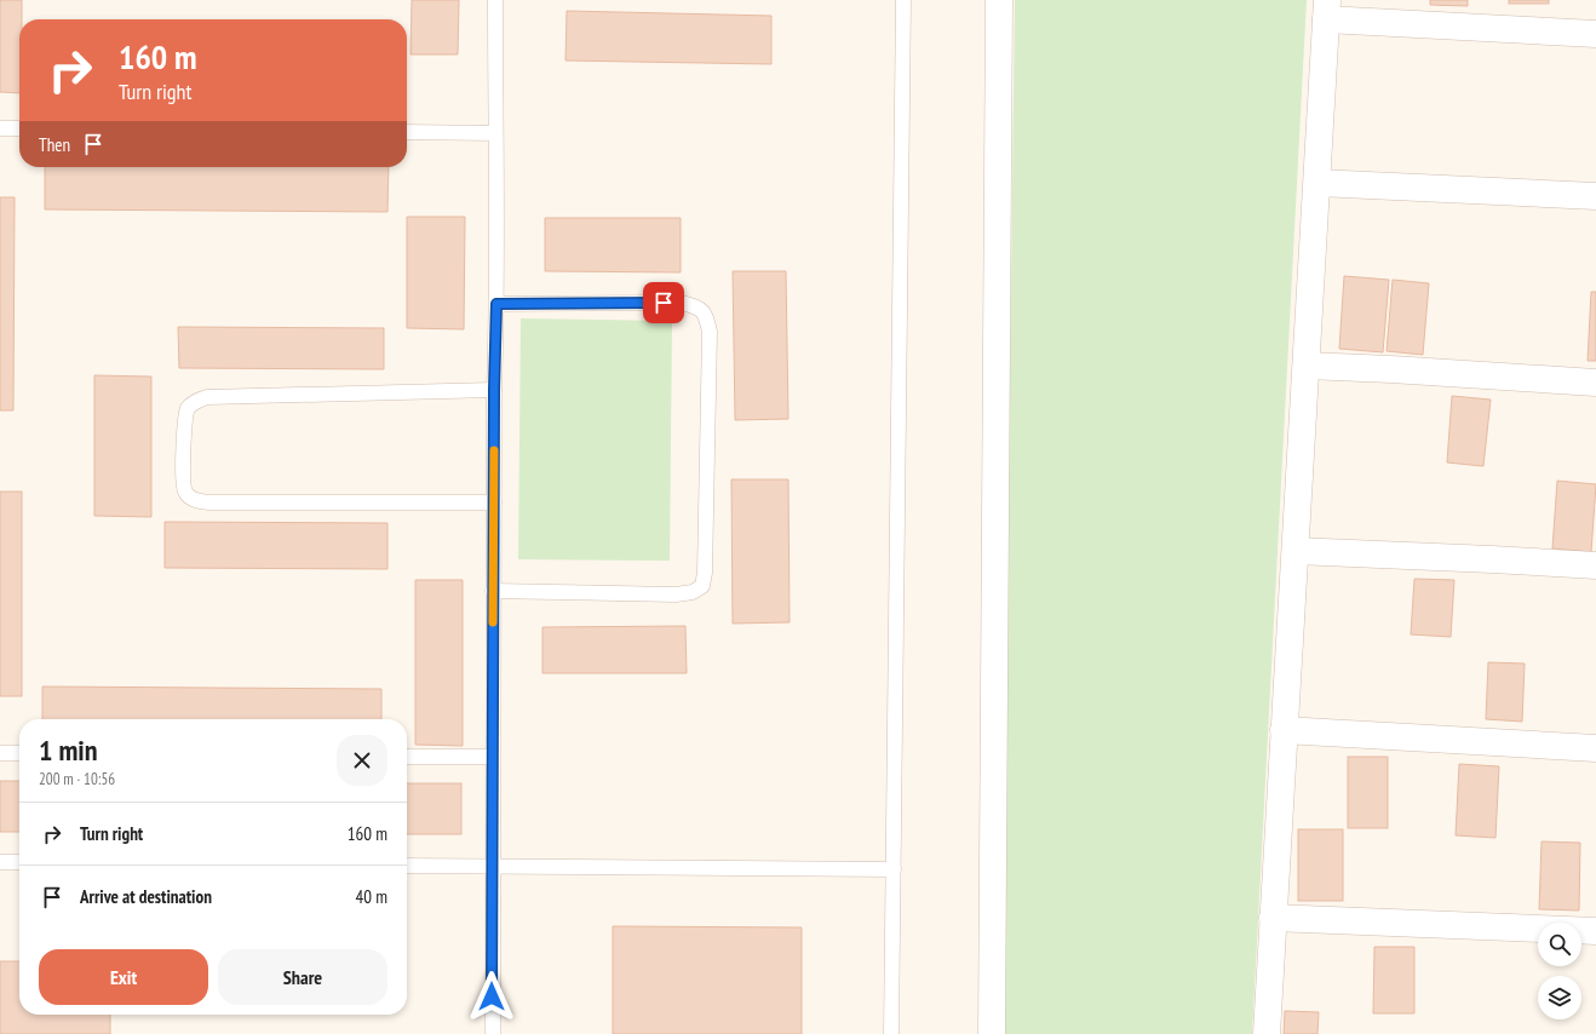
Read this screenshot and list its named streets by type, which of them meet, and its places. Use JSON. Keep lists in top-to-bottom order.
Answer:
{
  "page": {
    "turn": ["160 m", "Turn right"],
    "then": "Then",
    "heading": ["1 min", "200 m · 10:56"],
    "list": [
      {
        "name": "Turn right",
        "value": "160 m"
      },
      {
        "name": "Arrive at destination",
        "value": "40 m"
      }
    ],
    "buttons": ["Exit", "Share"]
  }
}
